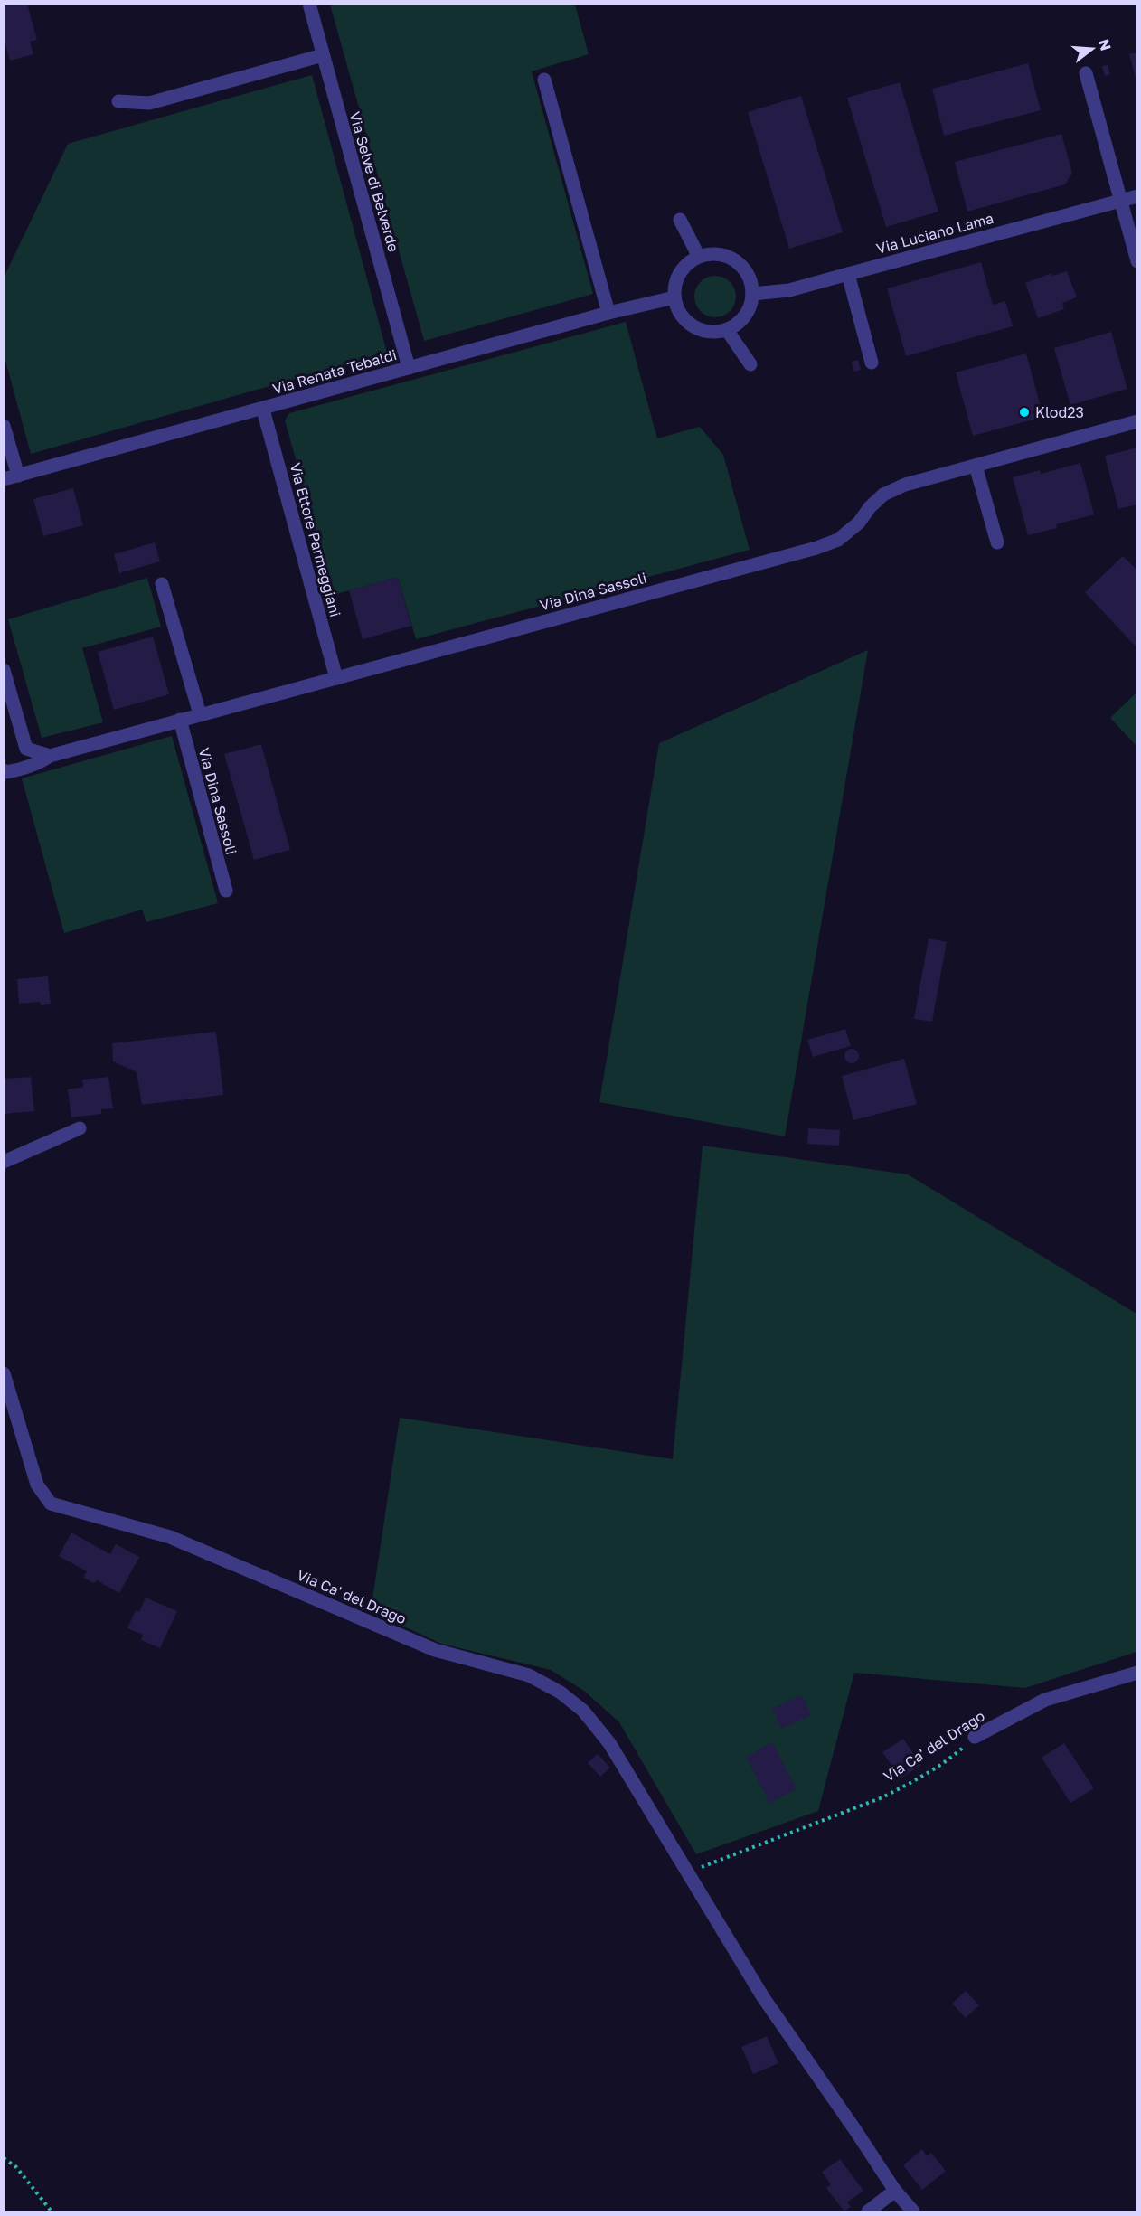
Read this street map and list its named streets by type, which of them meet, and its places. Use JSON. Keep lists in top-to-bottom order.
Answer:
{
  "streets": {
    "street": [
      "Via Selve di Belverde",
      "Via Luciano Lama",
      "Via Renata Tebaldi",
      "Via Ettore Parmeggiani",
      "Via Dina Sassoli",
      "Via Ca' del Drago"
    ]
  },
  "crossings": [
    ["Via Selve di Belverde", "Via Renata Tebaldi"],
    ["Via Luciano Lama", "Via Renata Tebaldi"],
    ["Via Renata Tebaldi", "Via Ettore Parmeggiani"],
    ["Via Ettore Parmeggiani", "Via Dina Sassoli"]
  ],
  "places": ["Klod23"],
  "north": "right"
}
